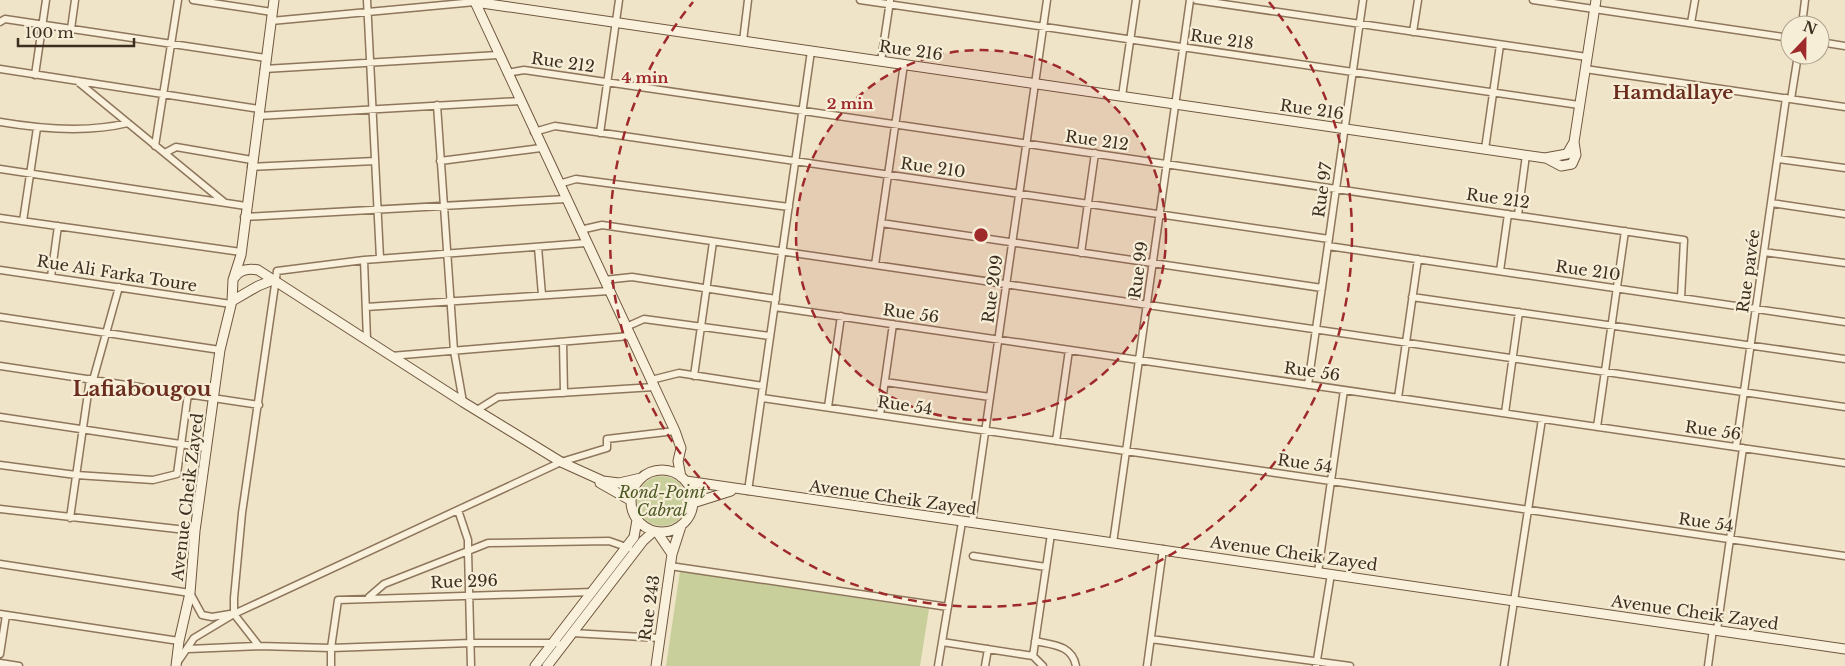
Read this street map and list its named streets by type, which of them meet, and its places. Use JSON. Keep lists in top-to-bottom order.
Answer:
{
  "streets": {
    "street": [
      "Rue 218",
      "Rue 216",
      "Rue 212",
      "Rue 210",
      "Rue 97",
      "Rue 99",
      "Rue pavée",
      "Rue Ali Farka Toure",
      "Rue 209",
      "Rue 56",
      "Rue 54",
      "Avenue Cheik Zayed",
      "Rue 296",
      "Rue 243"
    ]
  },
  "crossings": [
    ["Rue 218", "Rue 216"],
    ["Rue 218", "Rue 97"],
    ["Rue 218", "Rue 99"],
    ["Rue 218", "Rue 209"],
    ["Rue 216", "Rue 97"],
    ["Rue 216", "Rue 99"],
    ["Rue 216", "Rue 209"],
    ["Rue 216", "Avenue Cheik Zayed"],
    ["Rue 212", "Rue 210"],
    ["Rue 212", "Rue 97"],
    ["Rue 212", "Rue 99"],
    ["Rue 212", "Rue 209"],
    ["Rue 210", "Rue 97"],
    ["Rue 210", "Rue 99"],
    ["Rue 210", "Rue pavée"],
    ["Rue 210", "Rue 209"],
    ["Rue 97", "Rue 56"],
    ["Rue 99", "Rue 56"],
    ["Rue 99", "Rue 54"],
    ["Rue 99", "Avenue Cheik Zayed"],
    ["Rue pavée", "Rue 56"],
    ["Rue pavée", "Rue 54"],
    ["Rue pavée", "Avenue Cheik Zayed"],
    ["Rue Ali Farka Toure", "Avenue Cheik Zayed"],
    ["Rue 209", "Rue 56"],
    ["Rue 209", "Rue 54"],
    ["Rue 209", "Avenue Cheik Zayed"],
    ["Avenue Cheik Zayed", "Rue 243"]
  ],
  "districts": ["Hamdallaye", "Lafiabougou"],
  "parks": ["Rond-Point Cabral"],
  "scale_bar": "100 m",
  "north": "top",
  "rings": ["4 min", "2 min"]
}
